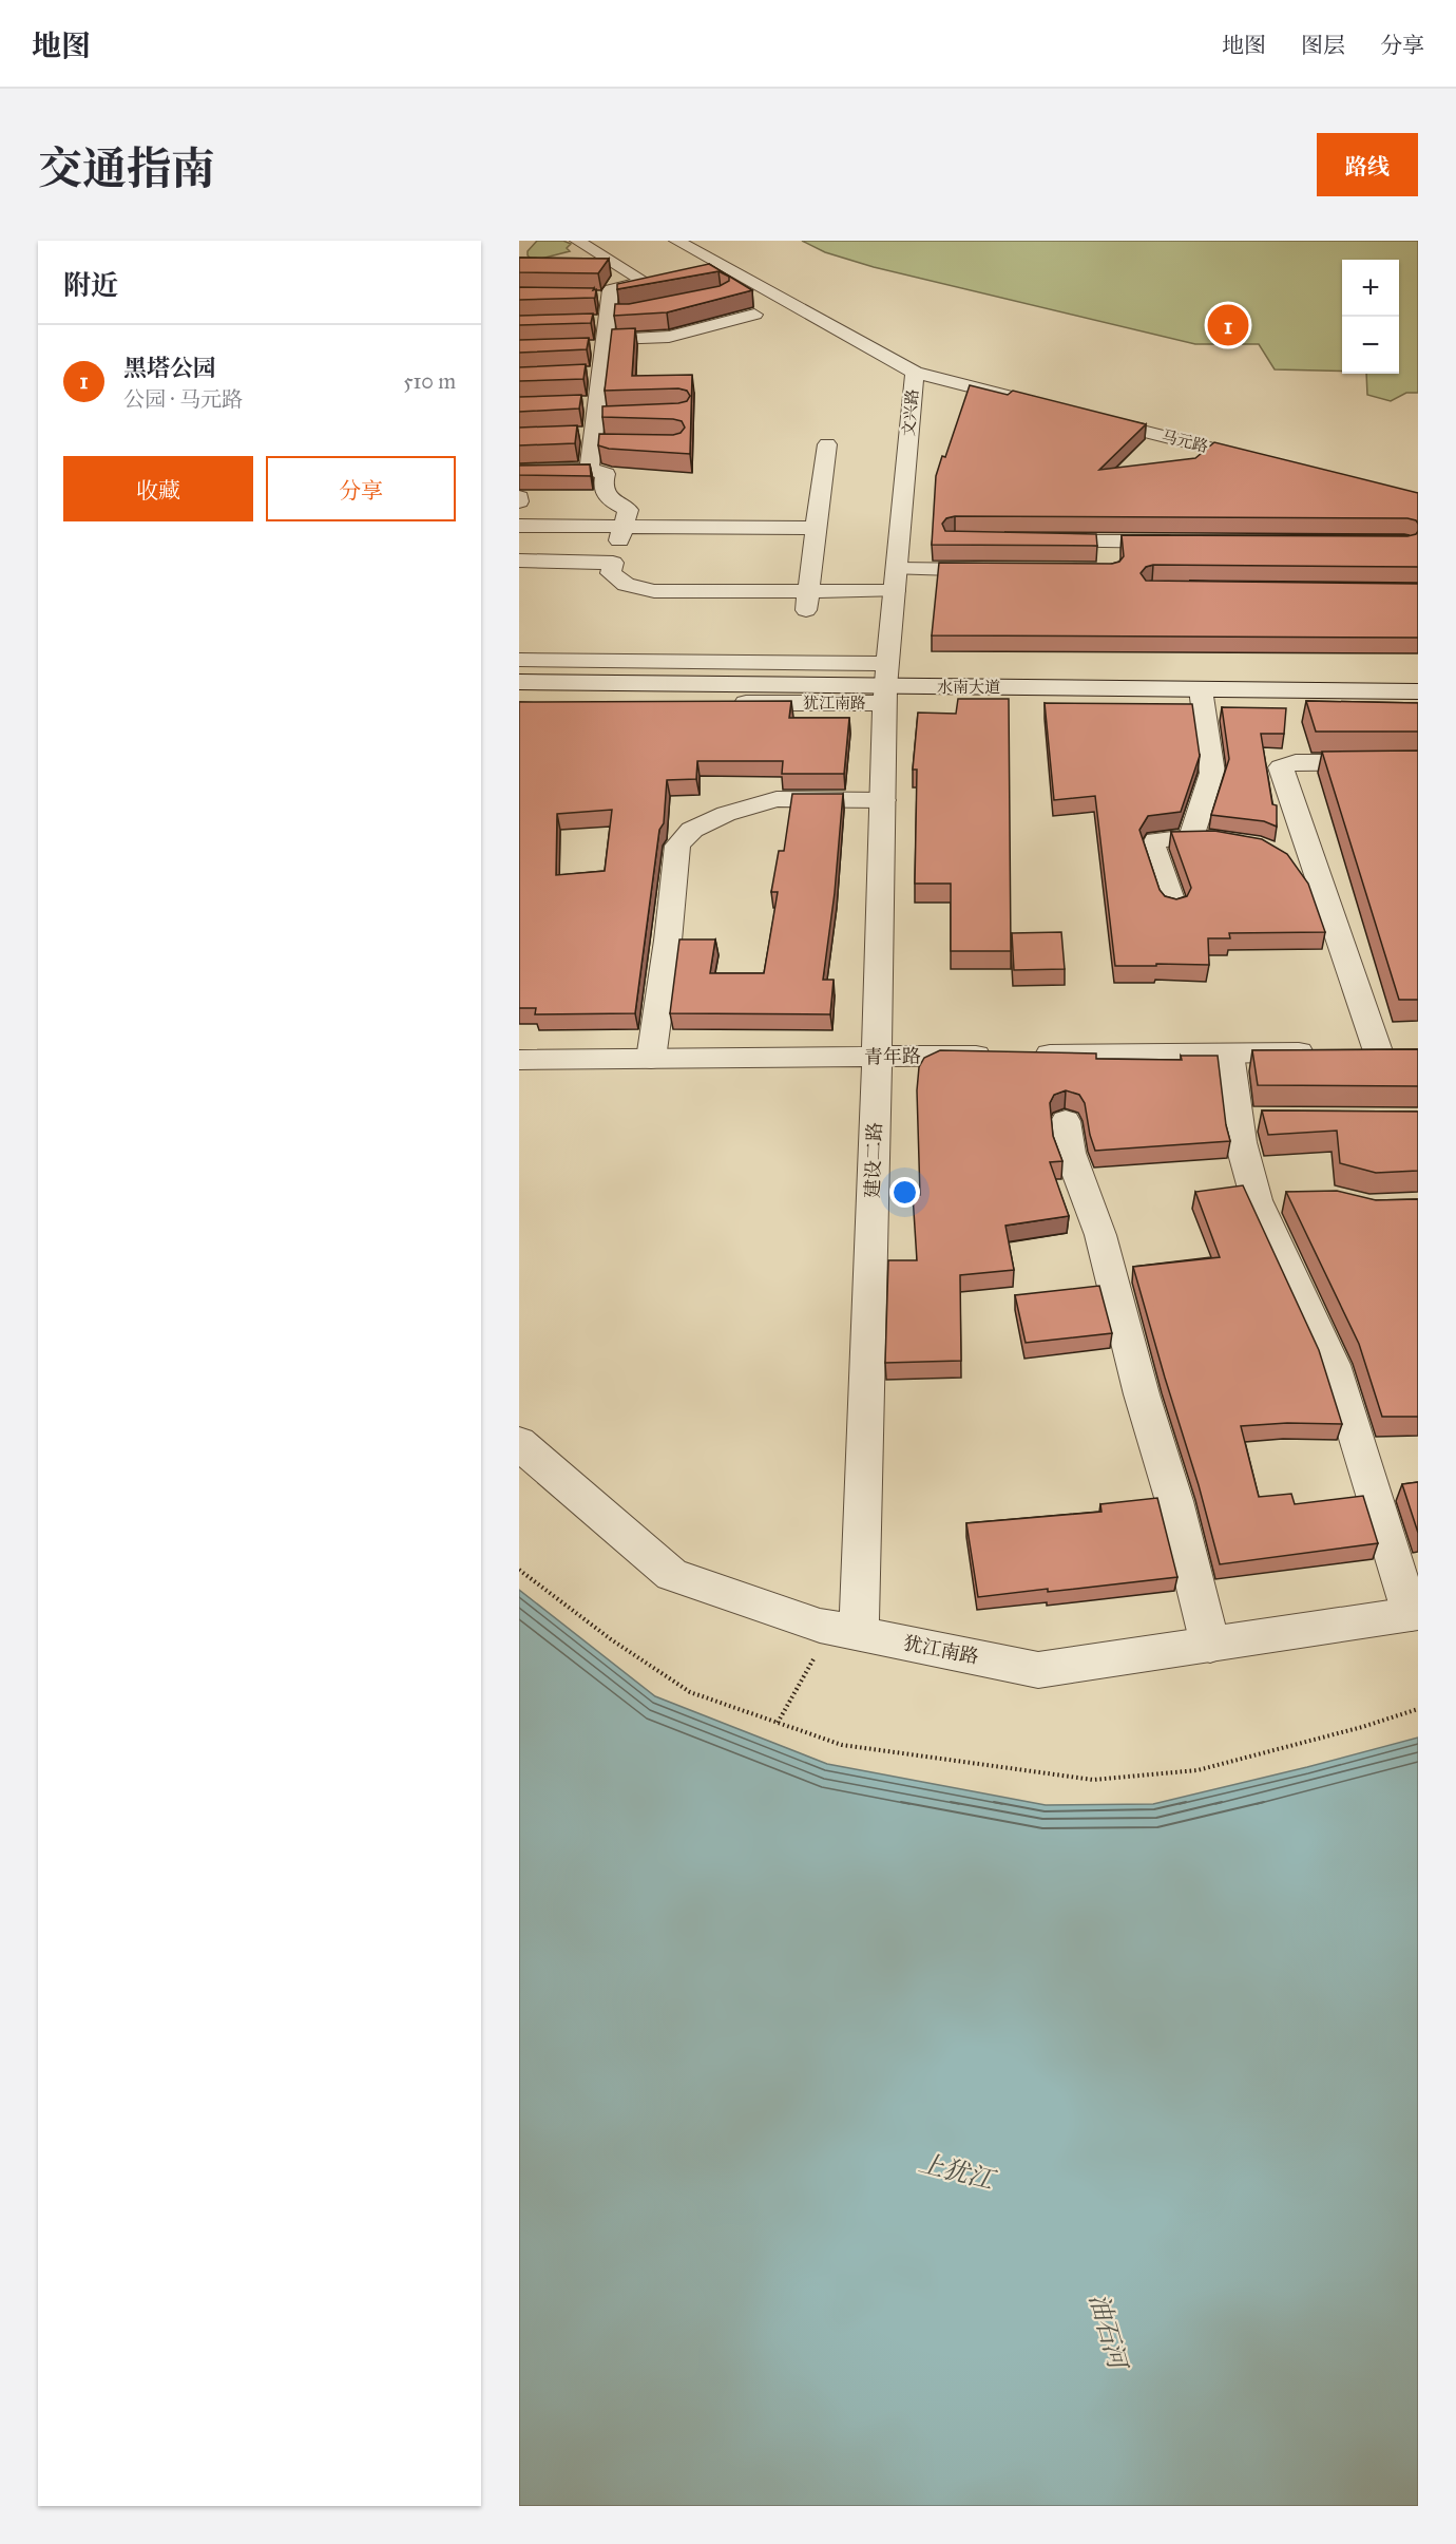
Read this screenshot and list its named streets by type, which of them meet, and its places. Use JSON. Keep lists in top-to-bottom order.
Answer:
{
  "streets": {
    "street": [
      "文兴路",
      "马元路",
      "水南大道",
      "犹江南路",
      "青年路",
      "建设二路"
    ]
  },
  "crossings": [
    ["文兴路", "水南大道"],
    ["文兴路", "犹江南路"],
    ["文兴路", "建设二路"],
    ["水南大道", "犹江南路"],
    ["水南大道", "建设二路"],
    ["犹江南路", "建设二路"],
    ["青年路", "建设二路"]
  ],
  "water": ["上犹江", "油石河"],
  "page": {
    "header": "地图",
    "nav": ["地图", "图层", "分享"],
    "title": "交通指南",
    "buttons": [
      "路线",
      ["收藏", "分享"]
    ],
    "heading": "附近",
    "map_buttons": ["+", "−"],
    "pins": "1",
    "list": [
      {
        "mark": "1",
        "name": "黑塔公园",
        "note": "公园 · 马元路",
        "value": "510 m"
      }
    ]
  }
}
